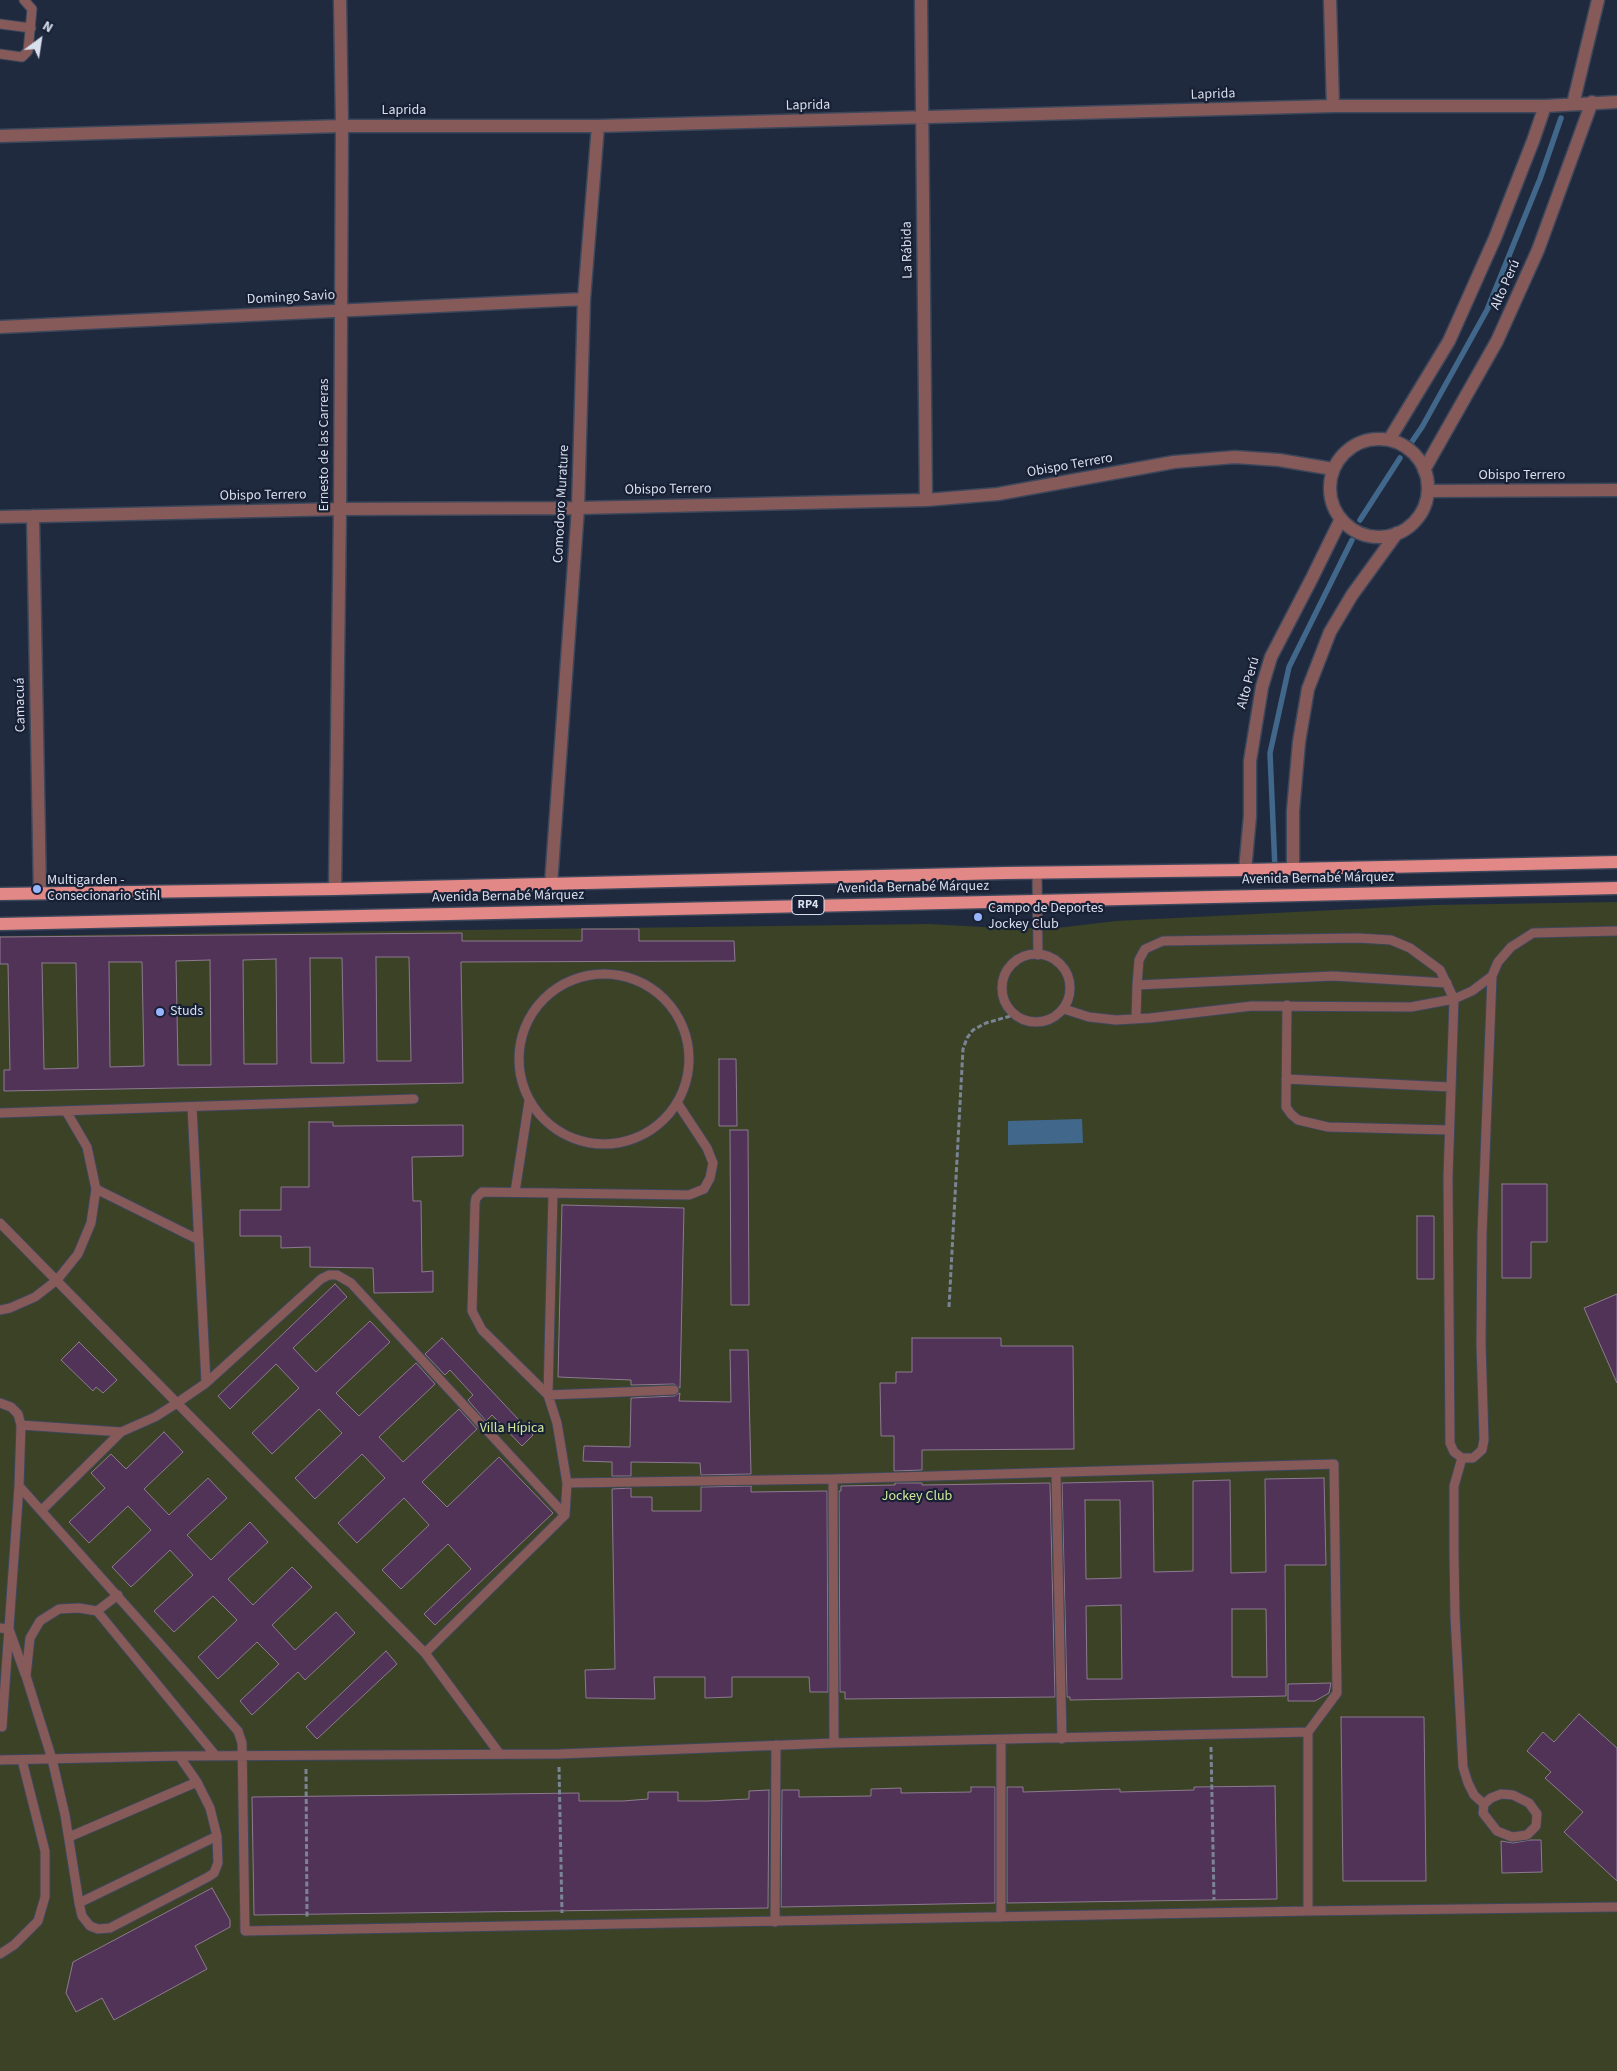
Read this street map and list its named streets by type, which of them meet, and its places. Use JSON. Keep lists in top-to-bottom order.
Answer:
{
  "streets": {
    "main road": ["Avenida Bernabé Márquez", "RP4"],
    "street": [
      "Laprida",
      "La Rábida",
      "Alto Perú",
      "Domingo Savio",
      "Ernesto de las Carreras",
      "Obispo Terrero",
      "Comodoro Murature",
      "Camacuá"
    ]
  },
  "crossings": [
    ["Laprida", "La Rábida"],
    ["Laprida", "Alto Perú"],
    ["Laprida", "Ernesto de las Carreras"],
    ["Laprida", "Comodoro Murature"],
    ["La Rábida", "Obispo Terrero"],
    ["Alto Perú", "Obispo Terrero"],
    ["Alto Perú", "Avenida Bernabé Márquez"],
    ["Domingo Savio", "Ernesto de las Carreras"],
    ["Domingo Savio", "Comodoro Murature"],
    ["Ernesto de las Carreras", "Obispo Terrero"],
    ["Ernesto de las Carreras", "Avenida Bernabé Márquez"],
    ["Obispo Terrero", "Comodoro Murature"],
    ["Obispo Terrero", "Camacuá"],
    ["Comodoro Murature", "Avenida Bernabé Márquez"],
    ["Camacuá", "Avenida Bernabé Márquez"]
  ],
  "parks": ["Villa Hípica", "Jockey Club"],
  "places": ["Multigarden - Consecionario Stihl", "Campo de Deportes Jockey Club", "Studs"],
  "north": "top right"
}
